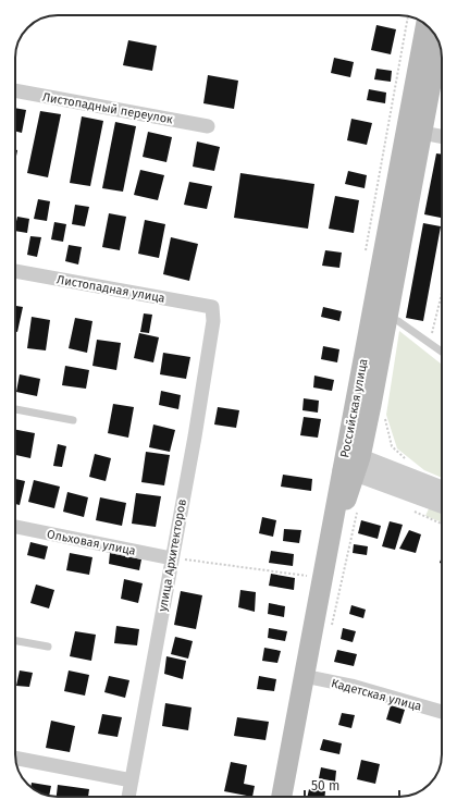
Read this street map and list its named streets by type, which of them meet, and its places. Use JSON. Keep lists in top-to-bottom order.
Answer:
{
  "streets": {
    "main road": ["Российская улица"],
    "street": [
      "Листопадный переулок",
      "Листопадная улица",
      "Ольховая улица",
      "улица Архитекторов",
      "Кадетская улица"
    ]
  },
  "crossings": [
    ["Листопадная улица", "улица Архитекторов"],
    ["Российская улица", "Кадетская улица"],
    ["Ольховая улица", "улица Архитекторов"]
  ],
  "scale_bar": "50 m"
}
